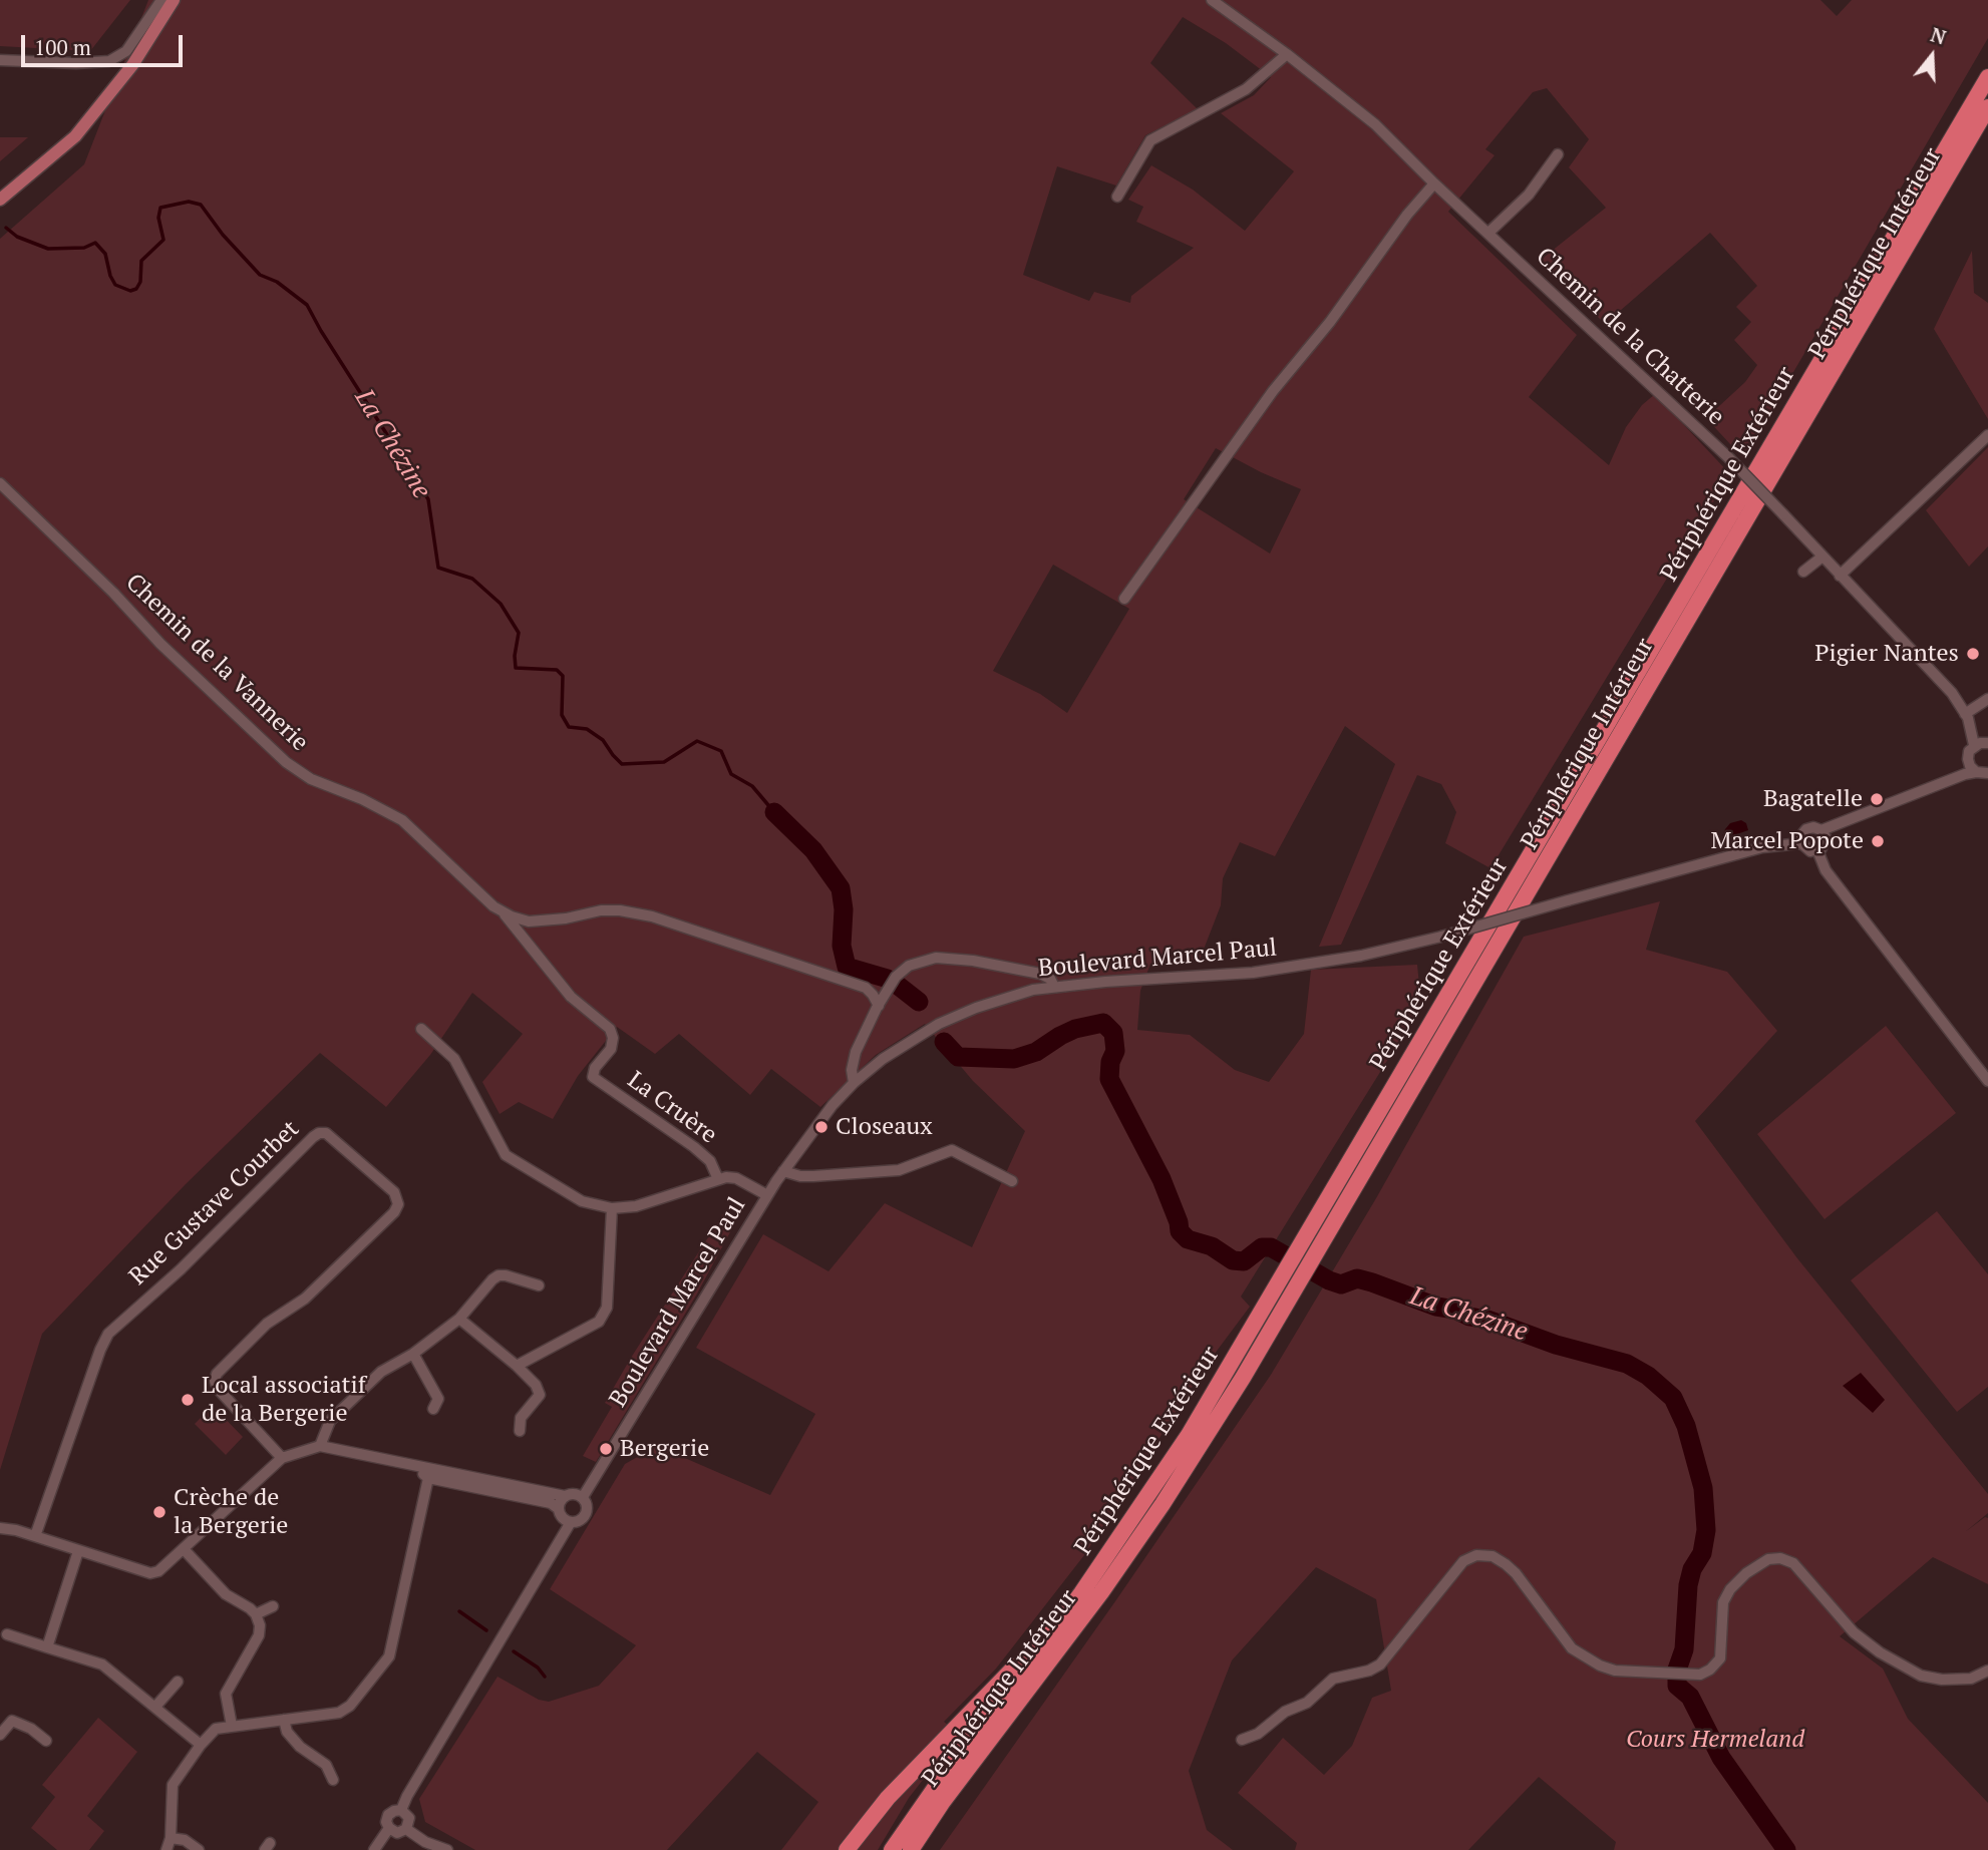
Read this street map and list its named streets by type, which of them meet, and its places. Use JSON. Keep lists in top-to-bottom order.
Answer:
{
  "streets": {
    "highway": ["Périphérique Intérieur", "Périphérique Extérieur"],
    "street": [
      "Chemin de la Chatterie",
      "Chemin de la Vannerie",
      "Boulevard Marcel Paul",
      "La Cruère",
      "Rue Gustave Courbet"
    ]
  },
  "crossings": [
    ["Chemin de la Vannerie", "La Cruère"]
  ],
  "water": ["La Chézine"],
  "parks": ["Cours Hermeland"],
  "places": [
    "Pigier Nantes",
    "Bagatelle",
    "Marcel Popote",
    "Closeaux",
    "Local associatif de la Bergerie",
    "Bergerie",
    "Crèche de la Bergerie"
  ],
  "scale_bar": "100 m",
  "north": "top"
}
